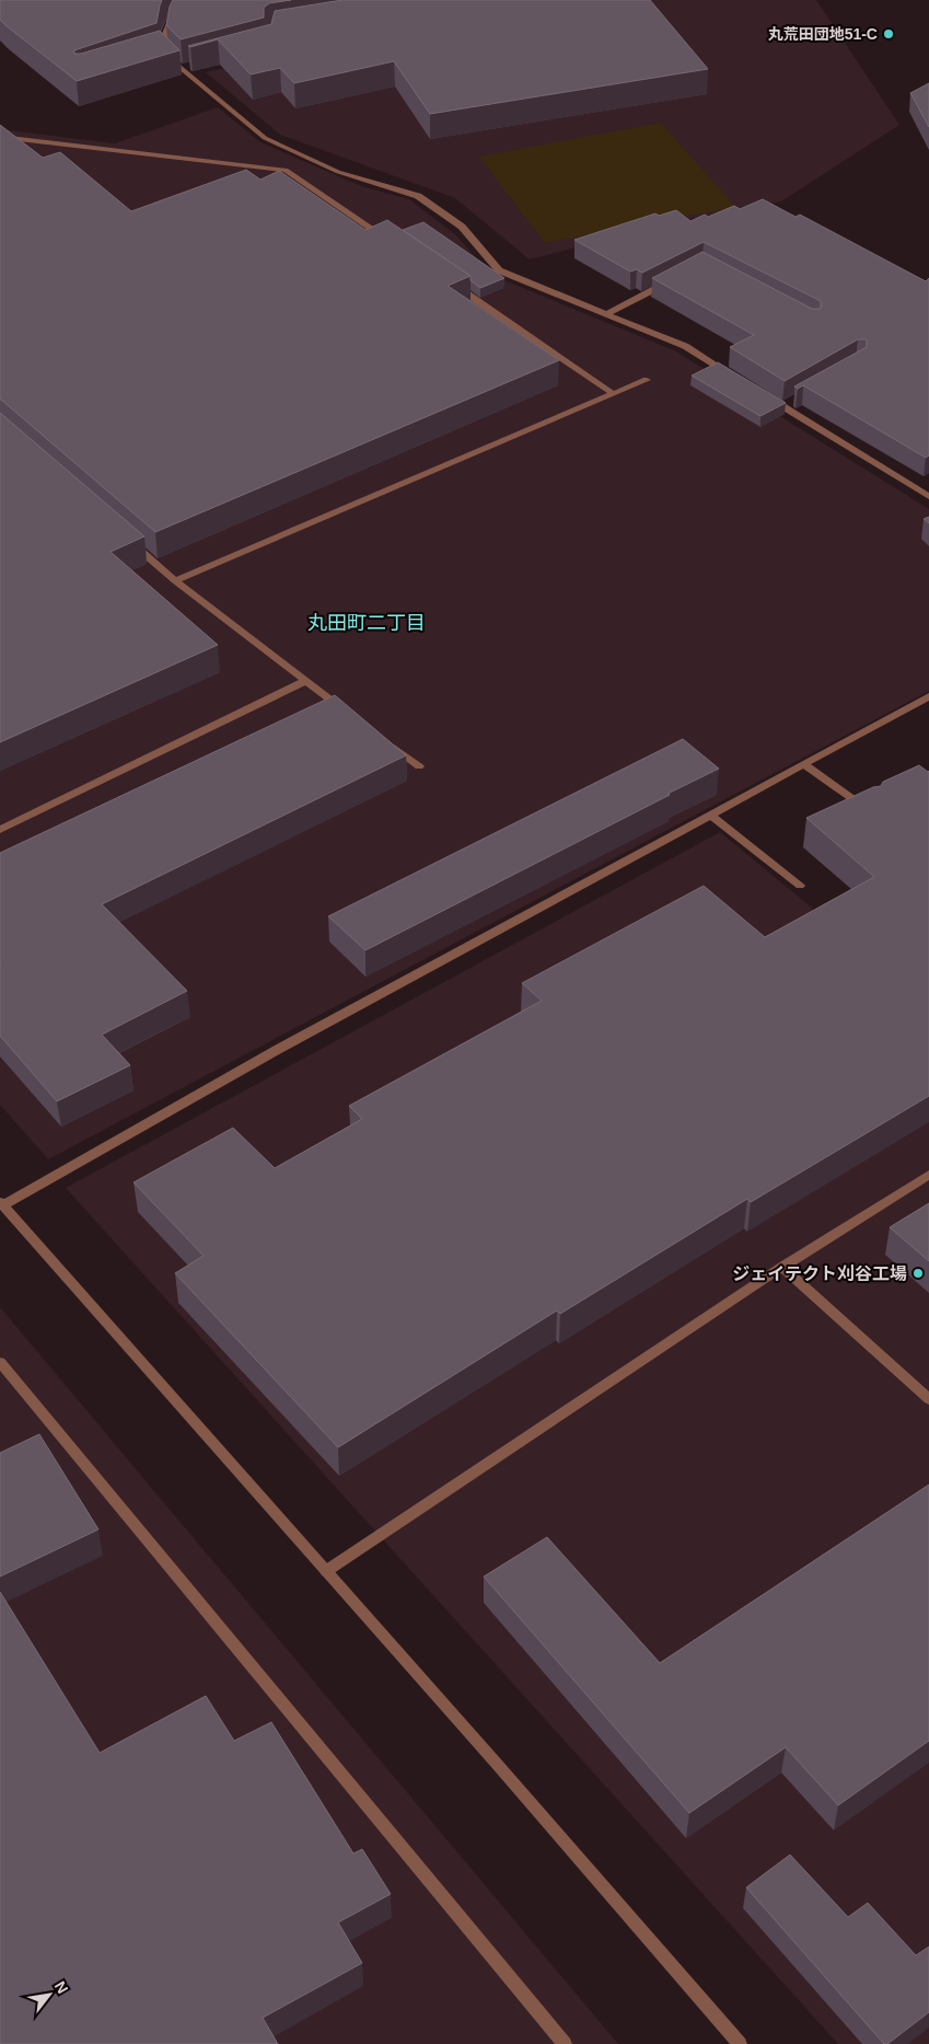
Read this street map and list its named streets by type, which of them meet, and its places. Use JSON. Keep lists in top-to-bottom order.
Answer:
{
  "districts": ["丸田町二丁目"],
  "places": ["丸荒田団地51-C", "ジェイテクト刈谷工場"],
  "north": "top right"
}
